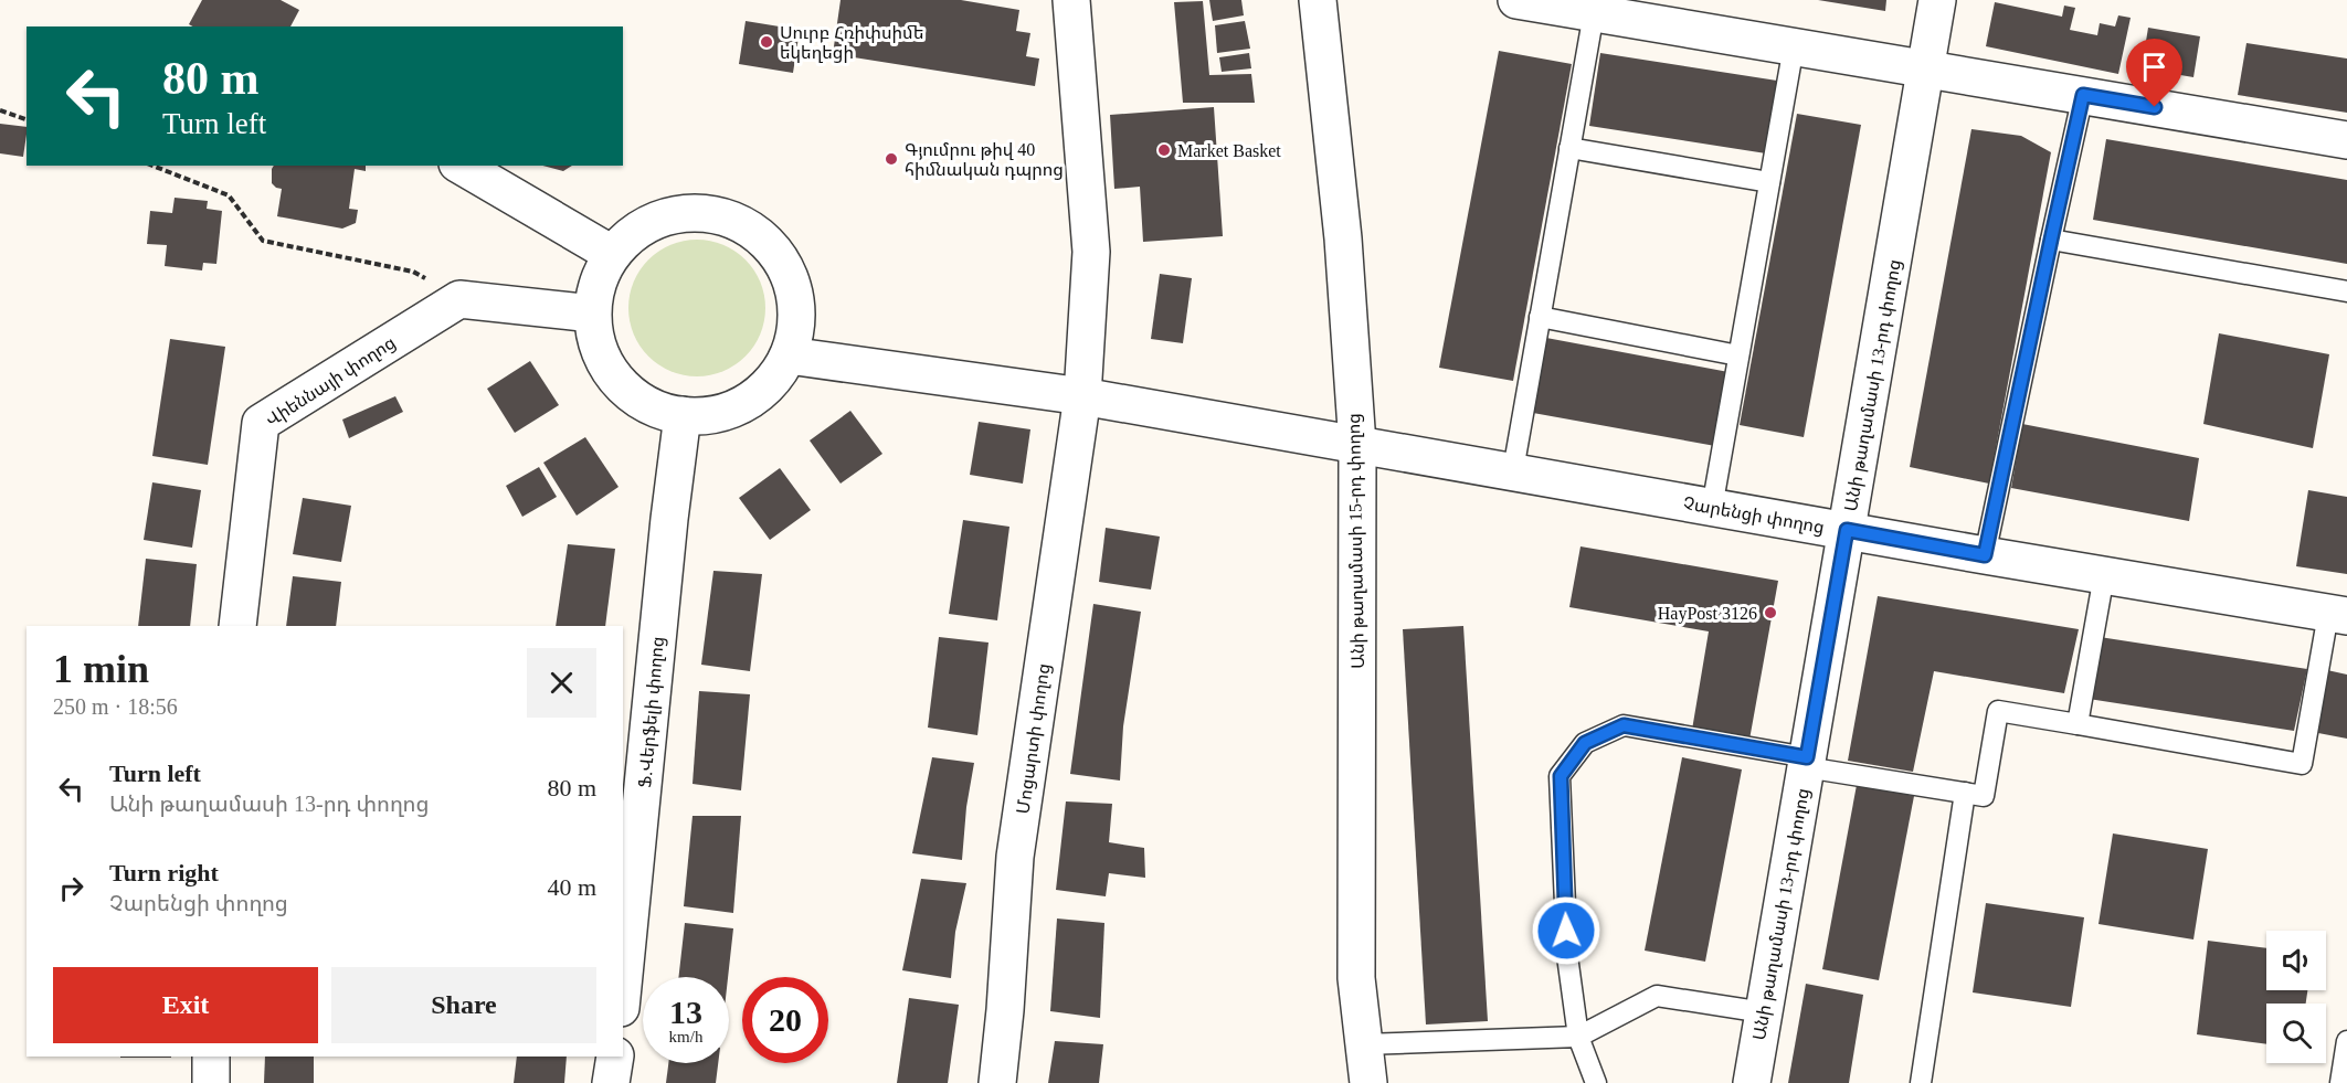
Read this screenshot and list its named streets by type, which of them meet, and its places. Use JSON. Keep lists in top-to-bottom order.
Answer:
{
  "streets": {
    "street": [
      "Վիեննայի փողոց",
      "Անի թաղամասի 13-րդ փողոց",
      "Չարենցի փողոց",
      "Անի թաղամասի 15-րդ փողոց",
      "Ֆ.Վերֆելի փողոց",
      "Մոցարտի փողոց"
    ]
  },
  "crossings": [
    ["Անի թաղամասի 13-րդ փողոց", "Չարենցի փողոց"],
    ["Չարենցի փողոց", "Անի թաղամասի 15-րդ փողոց"],
    ["Չարենցի փողոց", "Ֆ.Վերֆելի փողոց"],
    ["Չարենցի փողոց", "Մոցարտի փողոց"]
  ],
  "places": [
    "Սուրբ Հռիփսիմե եկեղեցի",
    "Market Basket",
    "Գյումրու թիվ 40 հիմնական դպրոց",
    "HayPost 3126"
  ],
  "page": {
    "turn": ["80 m", "Turn left"],
    "heading": ["1 min", "250 m · 18:56"],
    "list": [
      {
        "name": "Turn left",
        "note": "Անի թաղամասի 13-րդ փողոց",
        "value": "80 m"
      },
      {
        "name": "Turn right",
        "note": "Չարենցի փողոց",
        "value": "40 m"
      }
    ],
    "buttons": ["Exit", "Share"],
    "speed": "13 km/h",
    "limit": "20"
  }
}
